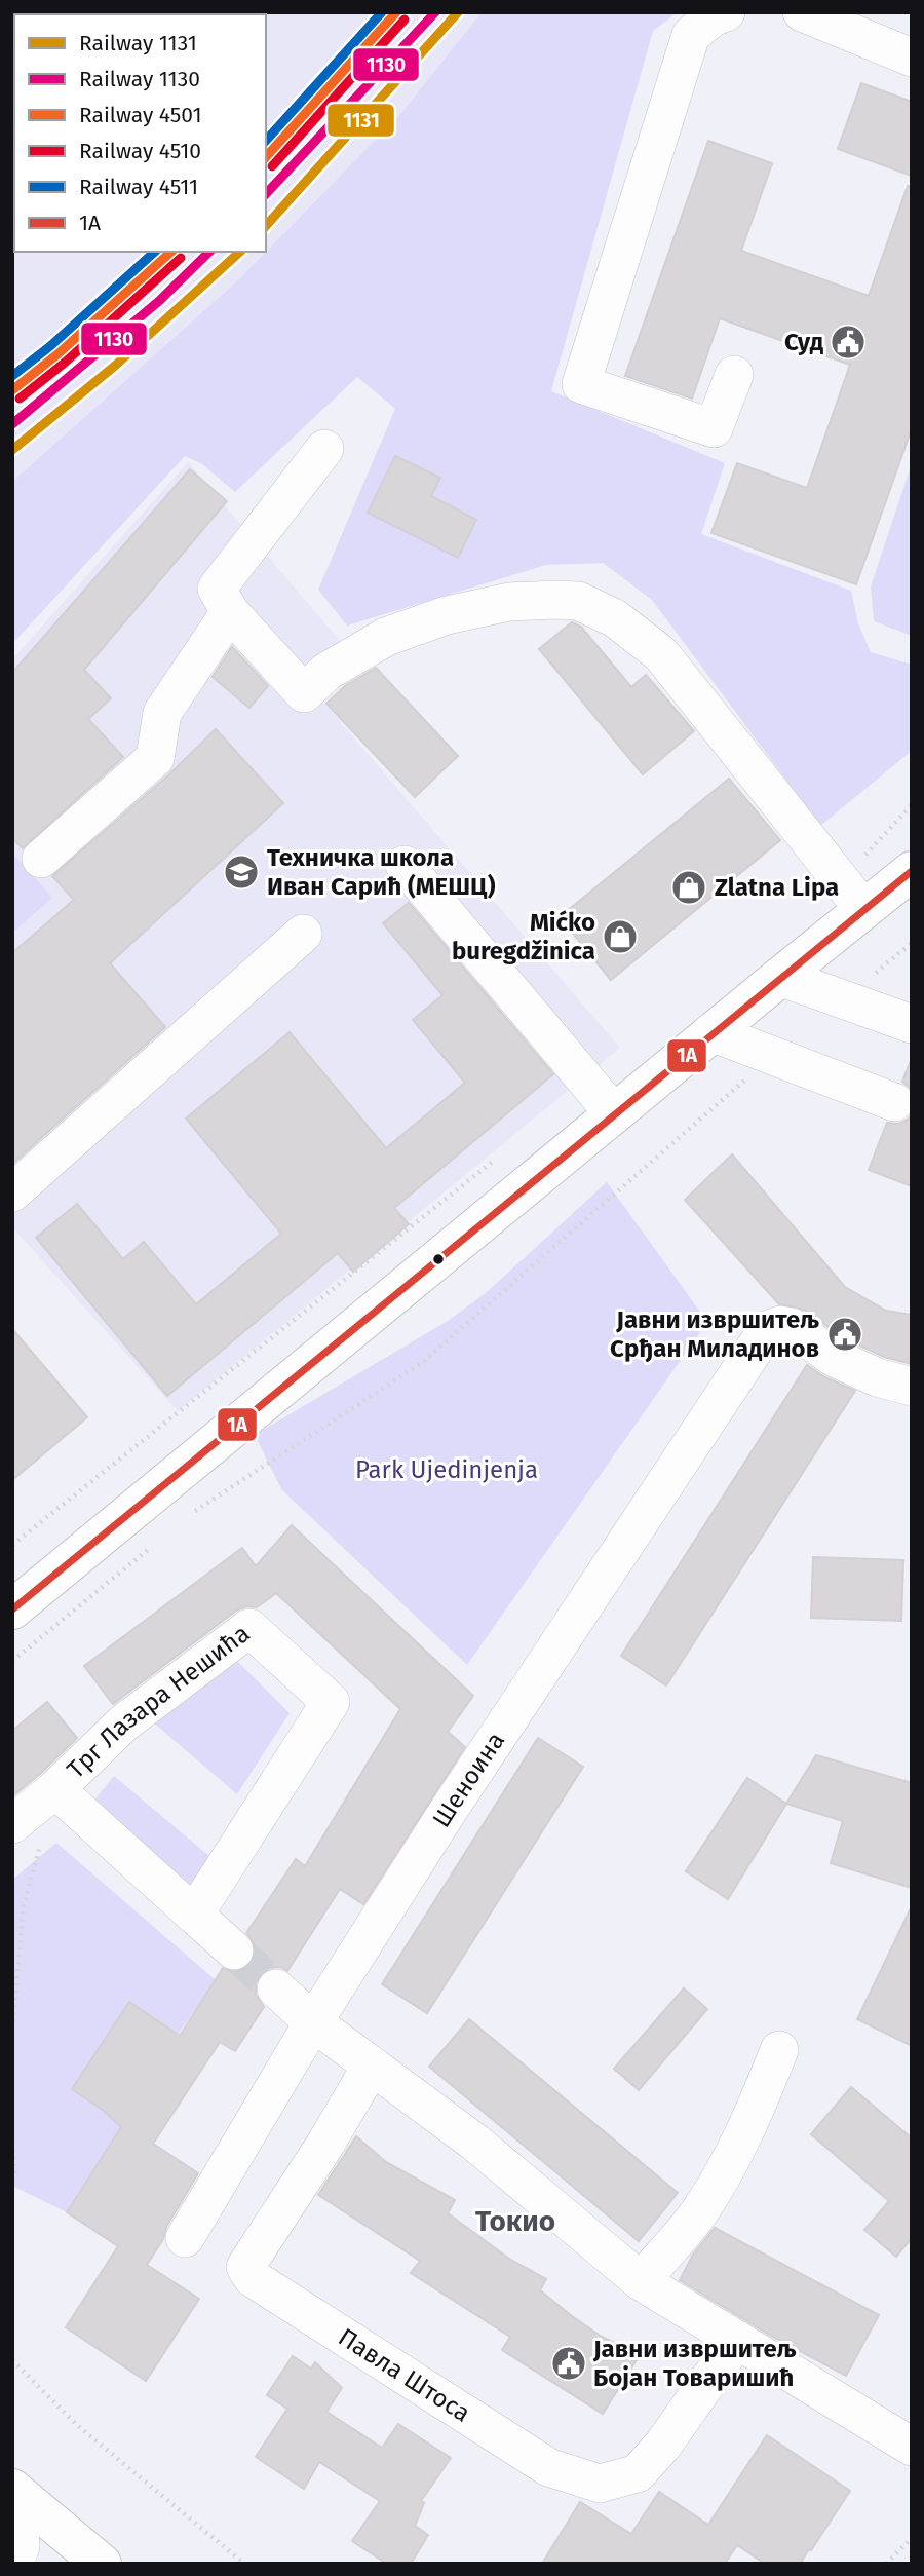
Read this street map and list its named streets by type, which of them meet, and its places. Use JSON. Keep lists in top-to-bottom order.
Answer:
{
  "streets": {
    "street": ["Трг Лазара Нешића", "Шеноина", "Павла Штоса"]
  },
  "districts": ["Токио"],
  "parks": ["Park Ujedinjenja"],
  "places": {
    "public building": ["Суд", "Јавни извршитељ Срђан Миладинов", "Јавни извршитељ Бојан Товаришић"],
    "school or university": ["Техничка школа Иван Сарић (МЕШЦ)"],
    "shop": ["Zlatna Lipa", "Mićko buregdžinica"]
  },
  "lines": [
    "rail line 1131",
    "rail line 1130",
    "rail line 4501",
    "rail line 4511",
    "rail line 4510",
    "transit line 1A"
  ],
  "legend": [
    "Railway 1131",
    "Railway 1130",
    "Railway 4501",
    "Railway 4510",
    "Railway 4511",
    "1A"
  ]
}
